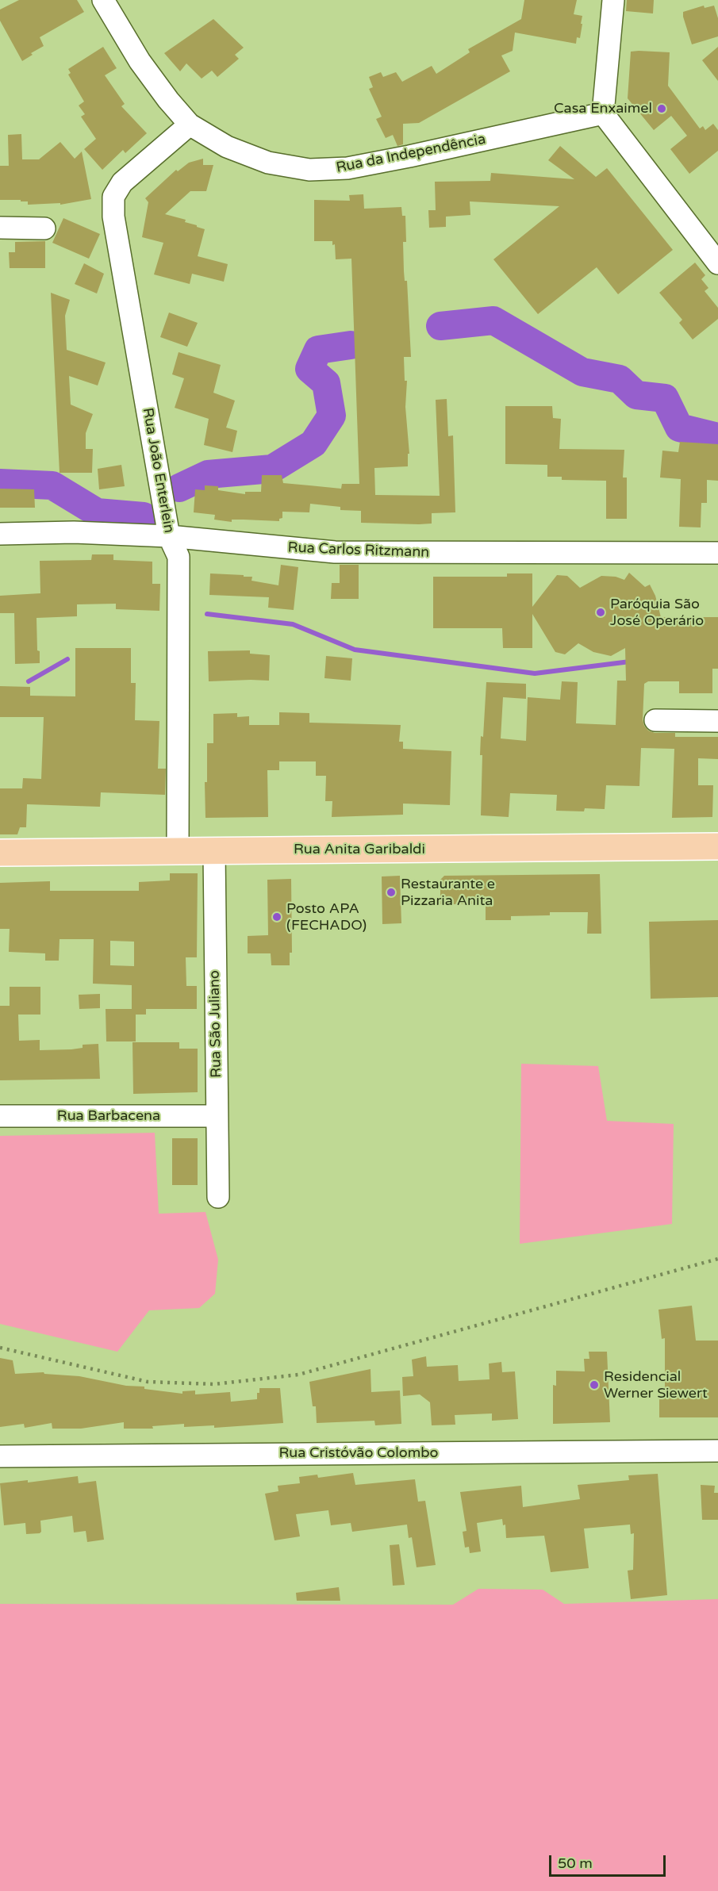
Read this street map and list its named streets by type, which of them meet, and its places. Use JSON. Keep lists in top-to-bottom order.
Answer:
{
  "streets": {
    "main road": ["Rua Anita Garibaldi"],
    "street": [
      "Rua da Independência",
      "Rua João Enterlein",
      "Rua Carlos Ritzmann",
      "Rua São Juliano",
      "Rua Barbacena",
      "Rua Cristóvão Colombo"
    ]
  },
  "crossings": [
    ["Rua da Independência", "Rua João Enterlein"],
    ["Rua João Enterlein", "Rua Carlos Ritzmann"],
    ["Rua João Enterlein", "Rua Anita Garibaldi"],
    ["Rua Anita Garibaldi", "Rua São Juliano"],
    ["Rua São Juliano", "Rua Barbacena"]
  ],
  "places": [
    "Casa Enxaimel",
    "Paróquia São José Operário",
    "Restaurante e Pizzaria Anita",
    "Posto APA (FECHADO)",
    "Residencial Werner Siewert"
  ],
  "scale_bar": "50 m"
}
